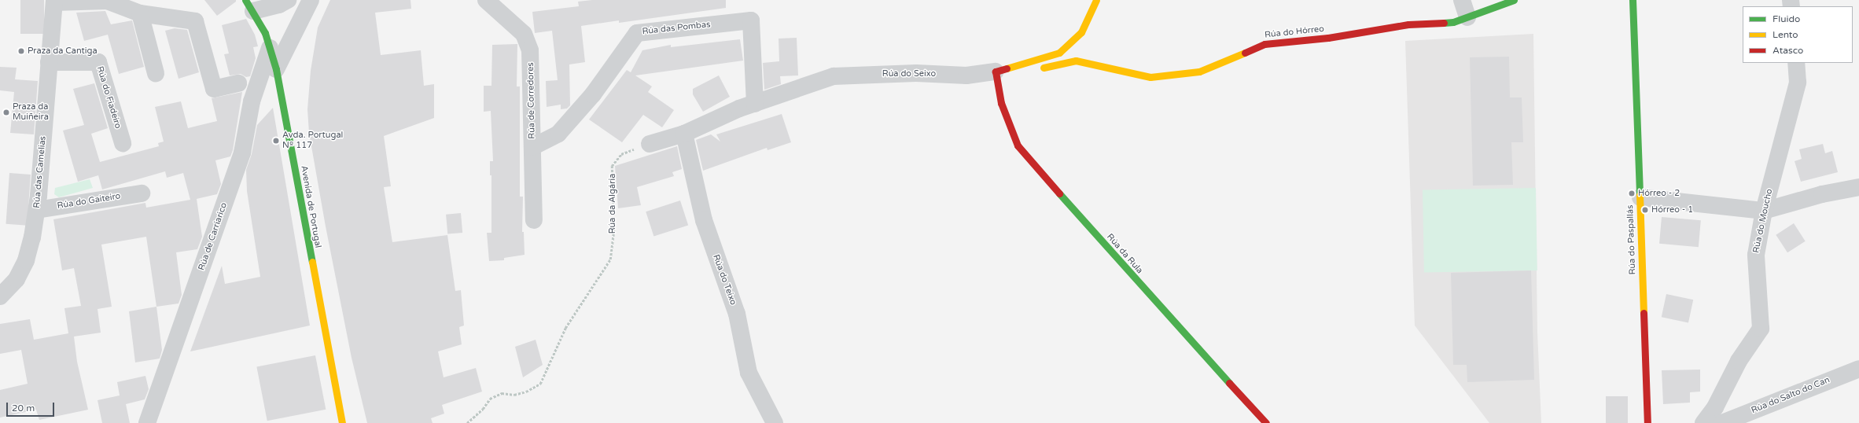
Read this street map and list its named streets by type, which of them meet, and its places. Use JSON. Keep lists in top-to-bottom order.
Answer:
{
  "streets": {
    "street": [
      "Rúa das Pombas",
      "Rúa do Hórreo",
      "Rúa do Seixo",
      "Rúa do Fiadeiro",
      "Rúa de Corredores",
      "Rúa das Camelias",
      "Rúa do Gaiteiro",
      "Avenida de Portugal",
      "Rúa do Moucho",
      "Rúa de Carriarico",
      "Rúa do Paspallás",
      "Rúa da Rula",
      "Rúa do Teixo",
      "Rúa do Salto do Can"
    ],
    "path": ["Rúa da Algária"]
  },
  "crossings": [
    ["Rúa das Pombas", "Rúa do Seixo"],
    ["Rúa das Pombas", "Rúa de Corredores"],
    ["Rúa do Seixo", "Rúa da Rula"],
    ["Rúa do Fiadeiro", "Rúa das Camelias"],
    ["Rúa das Camelias", "Rúa do Gaiteiro"],
    ["Avenida de Portugal", "Rúa de Carriarico"]
  ],
  "places": [
    "Praza da Cantiga",
    "Praza da Muiñeira",
    "Avda. Portugal Nº 117",
    "Hórreo - 2",
    "Hórreo - 1"
  ],
  "legend": ["Fluido", "Lento", "Atasco"],
  "scale_bar": "20 m"
}
